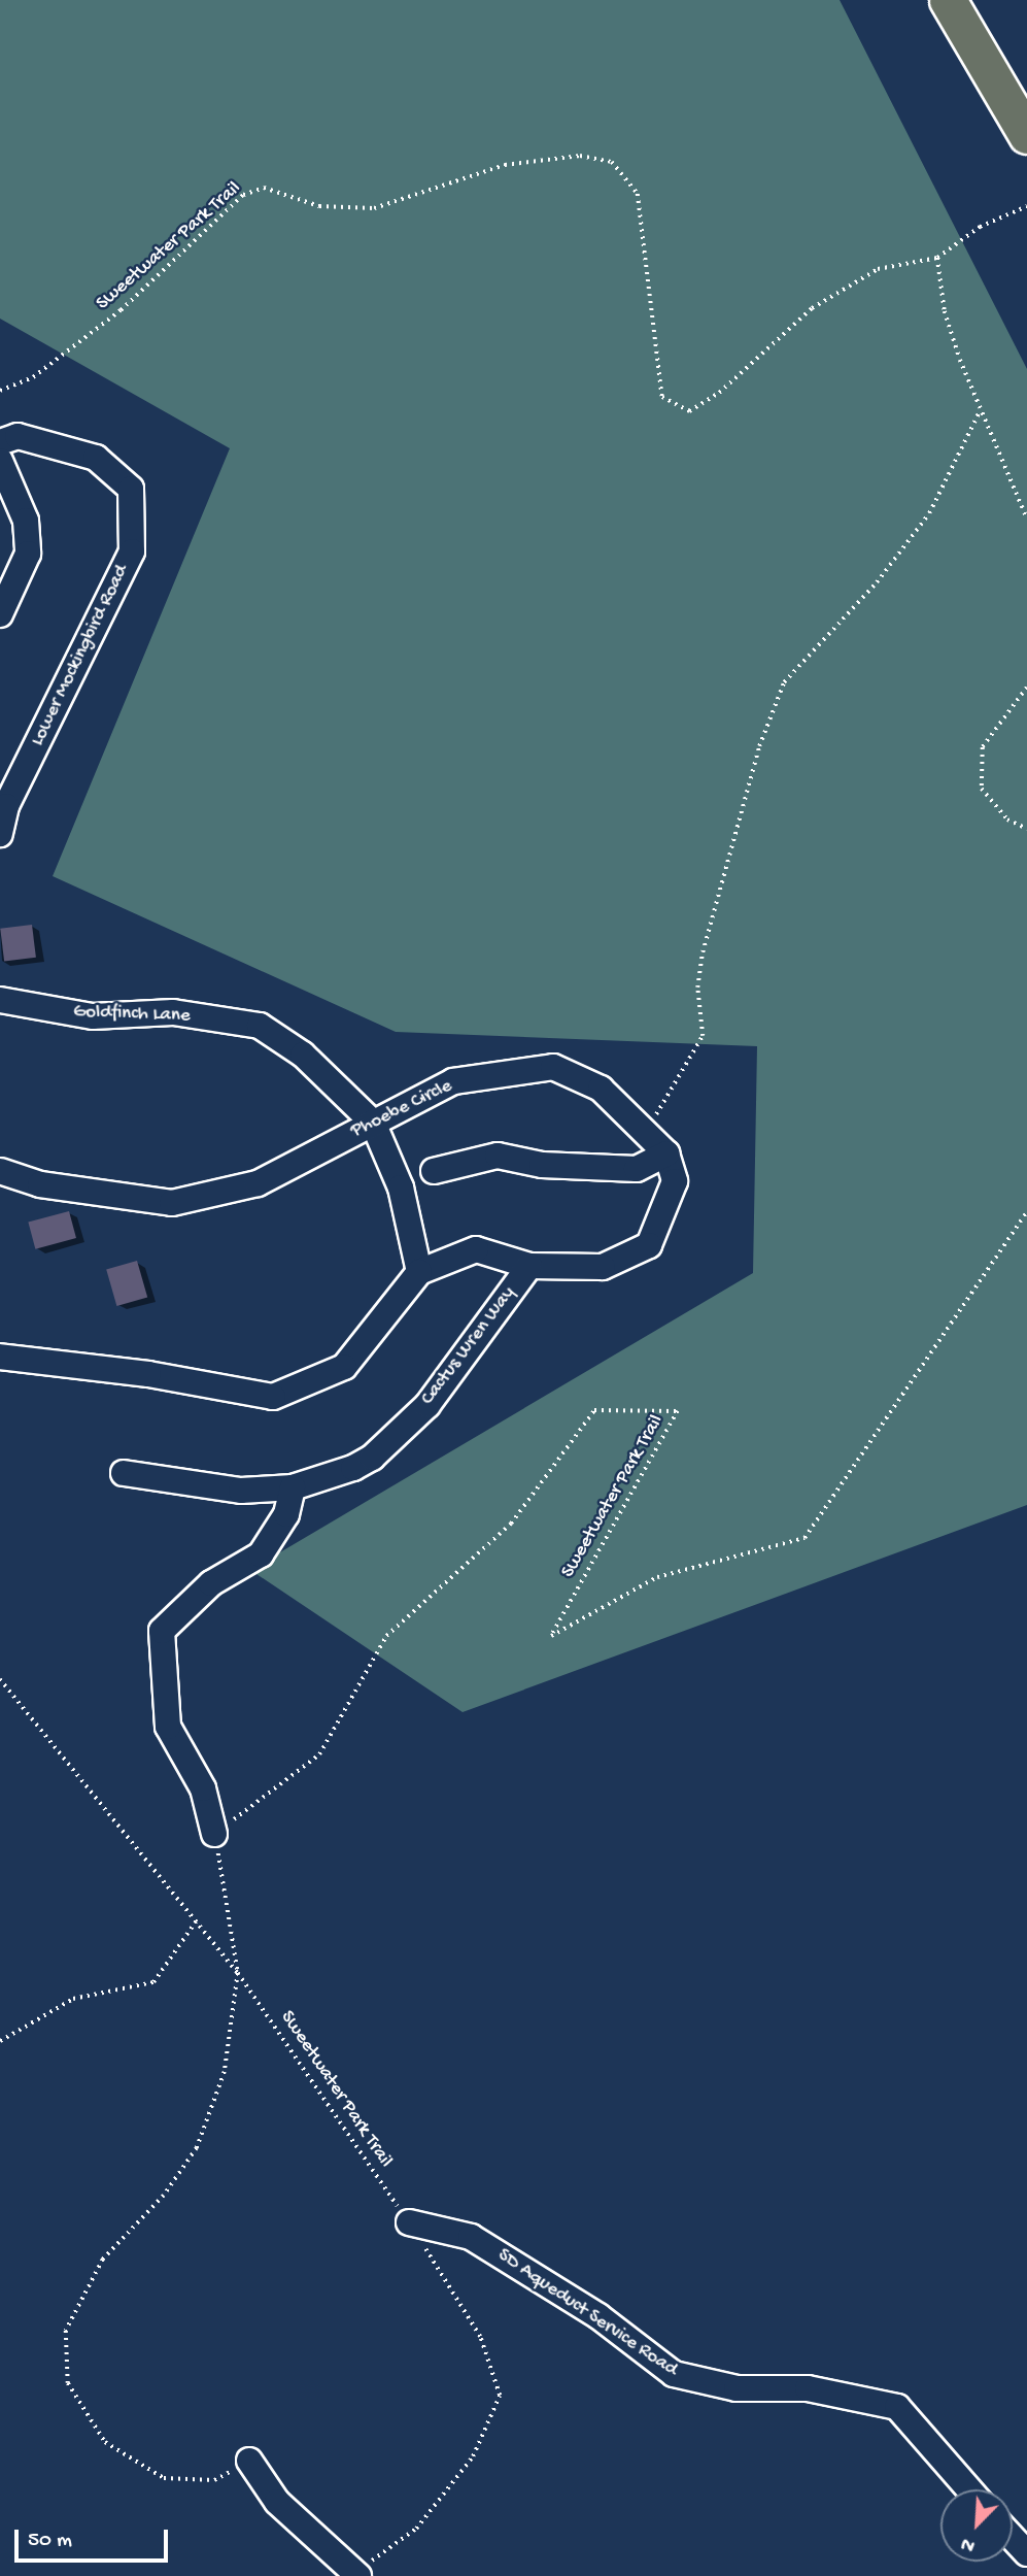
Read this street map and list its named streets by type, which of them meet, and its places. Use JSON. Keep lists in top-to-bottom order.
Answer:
{
  "streets": {
    "lane": [
      "Lower Mockingbird Road",
      "Goldfinch Lane",
      "Phoebe Circle",
      "Cactus Wren Way",
      "SD Aqueduct Service Road"
    ],
    "path": ["Sweetwater Park Trail"]
  },
  "crossings": [
    ["Sweetwater Park Trail", "SD Aqueduct Service Road"],
    ["Goldfinch Lane", "Phoebe Circle"]
  ],
  "scale_bar": "50 m",
  "north": "bottom left"
}
